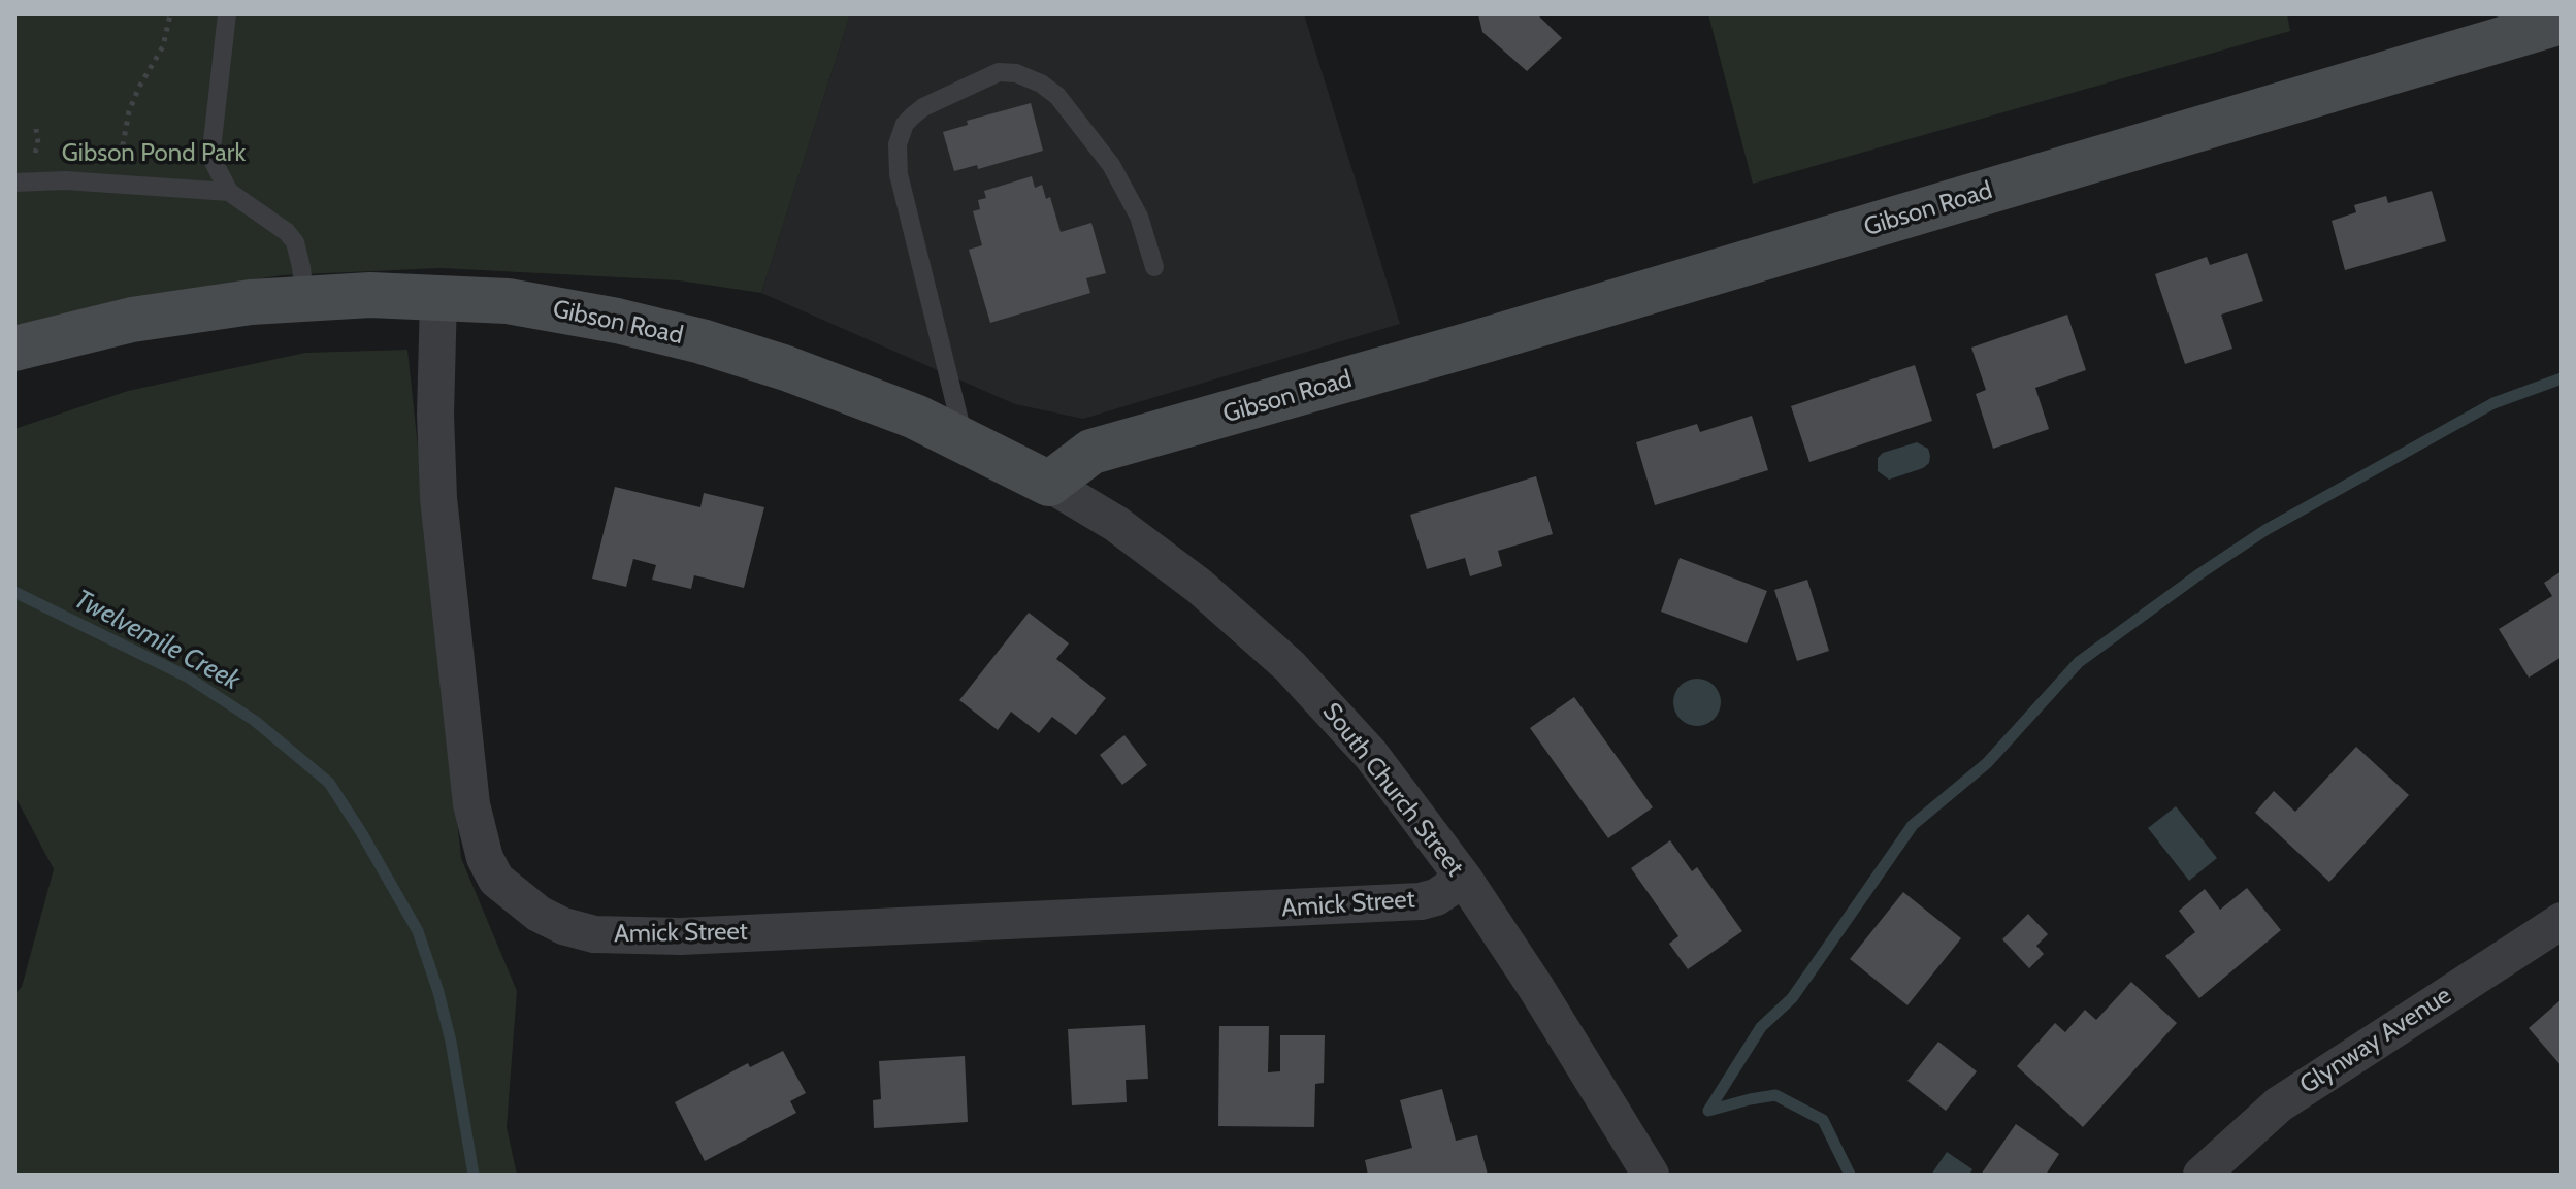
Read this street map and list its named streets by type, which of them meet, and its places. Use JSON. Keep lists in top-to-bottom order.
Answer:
{
  "streets": {
    "street": [
      "Gibson Road",
      "South Church Street",
      "Amick Street",
      "Glynway Avenue"
    ]
  },
  "crossings": [
    ["Gibson Road", "South Church Street"],
    ["Gibson Road", "Amick Street"],
    ["South Church Street", "Amick Street"]
  ],
  "water": ["Twelvemile Creek"],
  "parks": ["Gibson Pond Park"]
}
